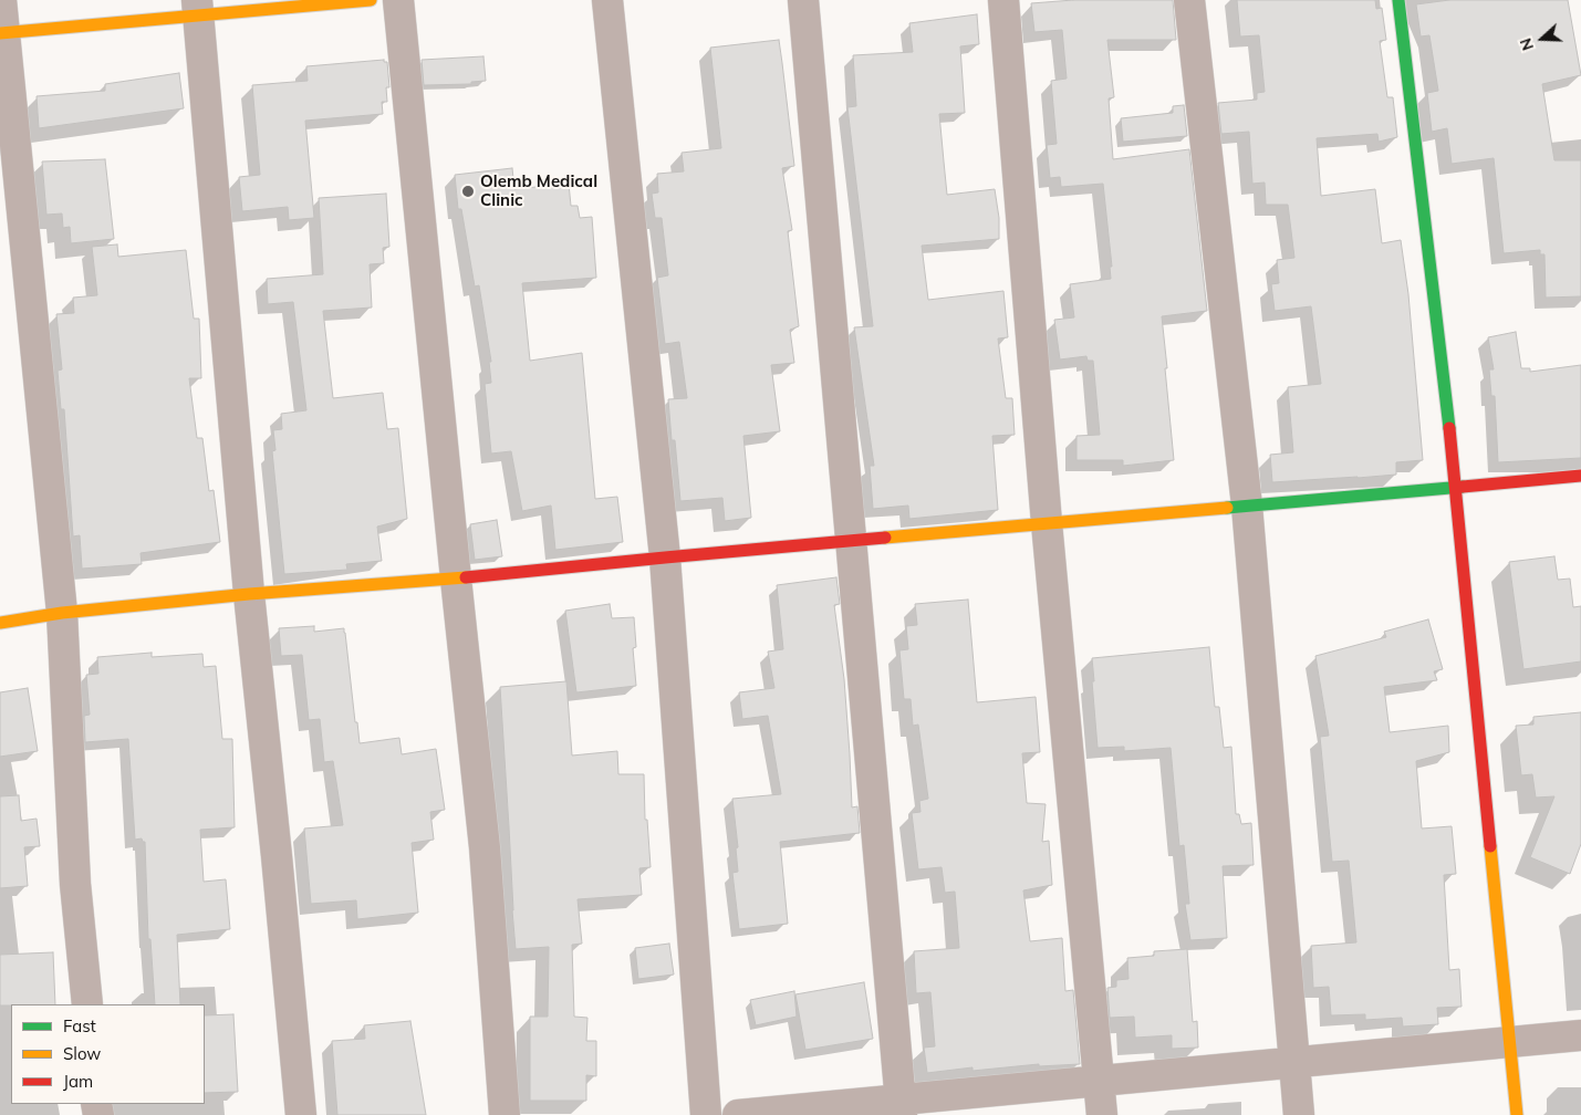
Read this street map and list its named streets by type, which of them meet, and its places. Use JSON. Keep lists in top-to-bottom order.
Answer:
{
  "places": ["Olemb Medical Clinic"],
  "legend": ["Fast", "Slow", "Jam"],
  "north": "left"
}
